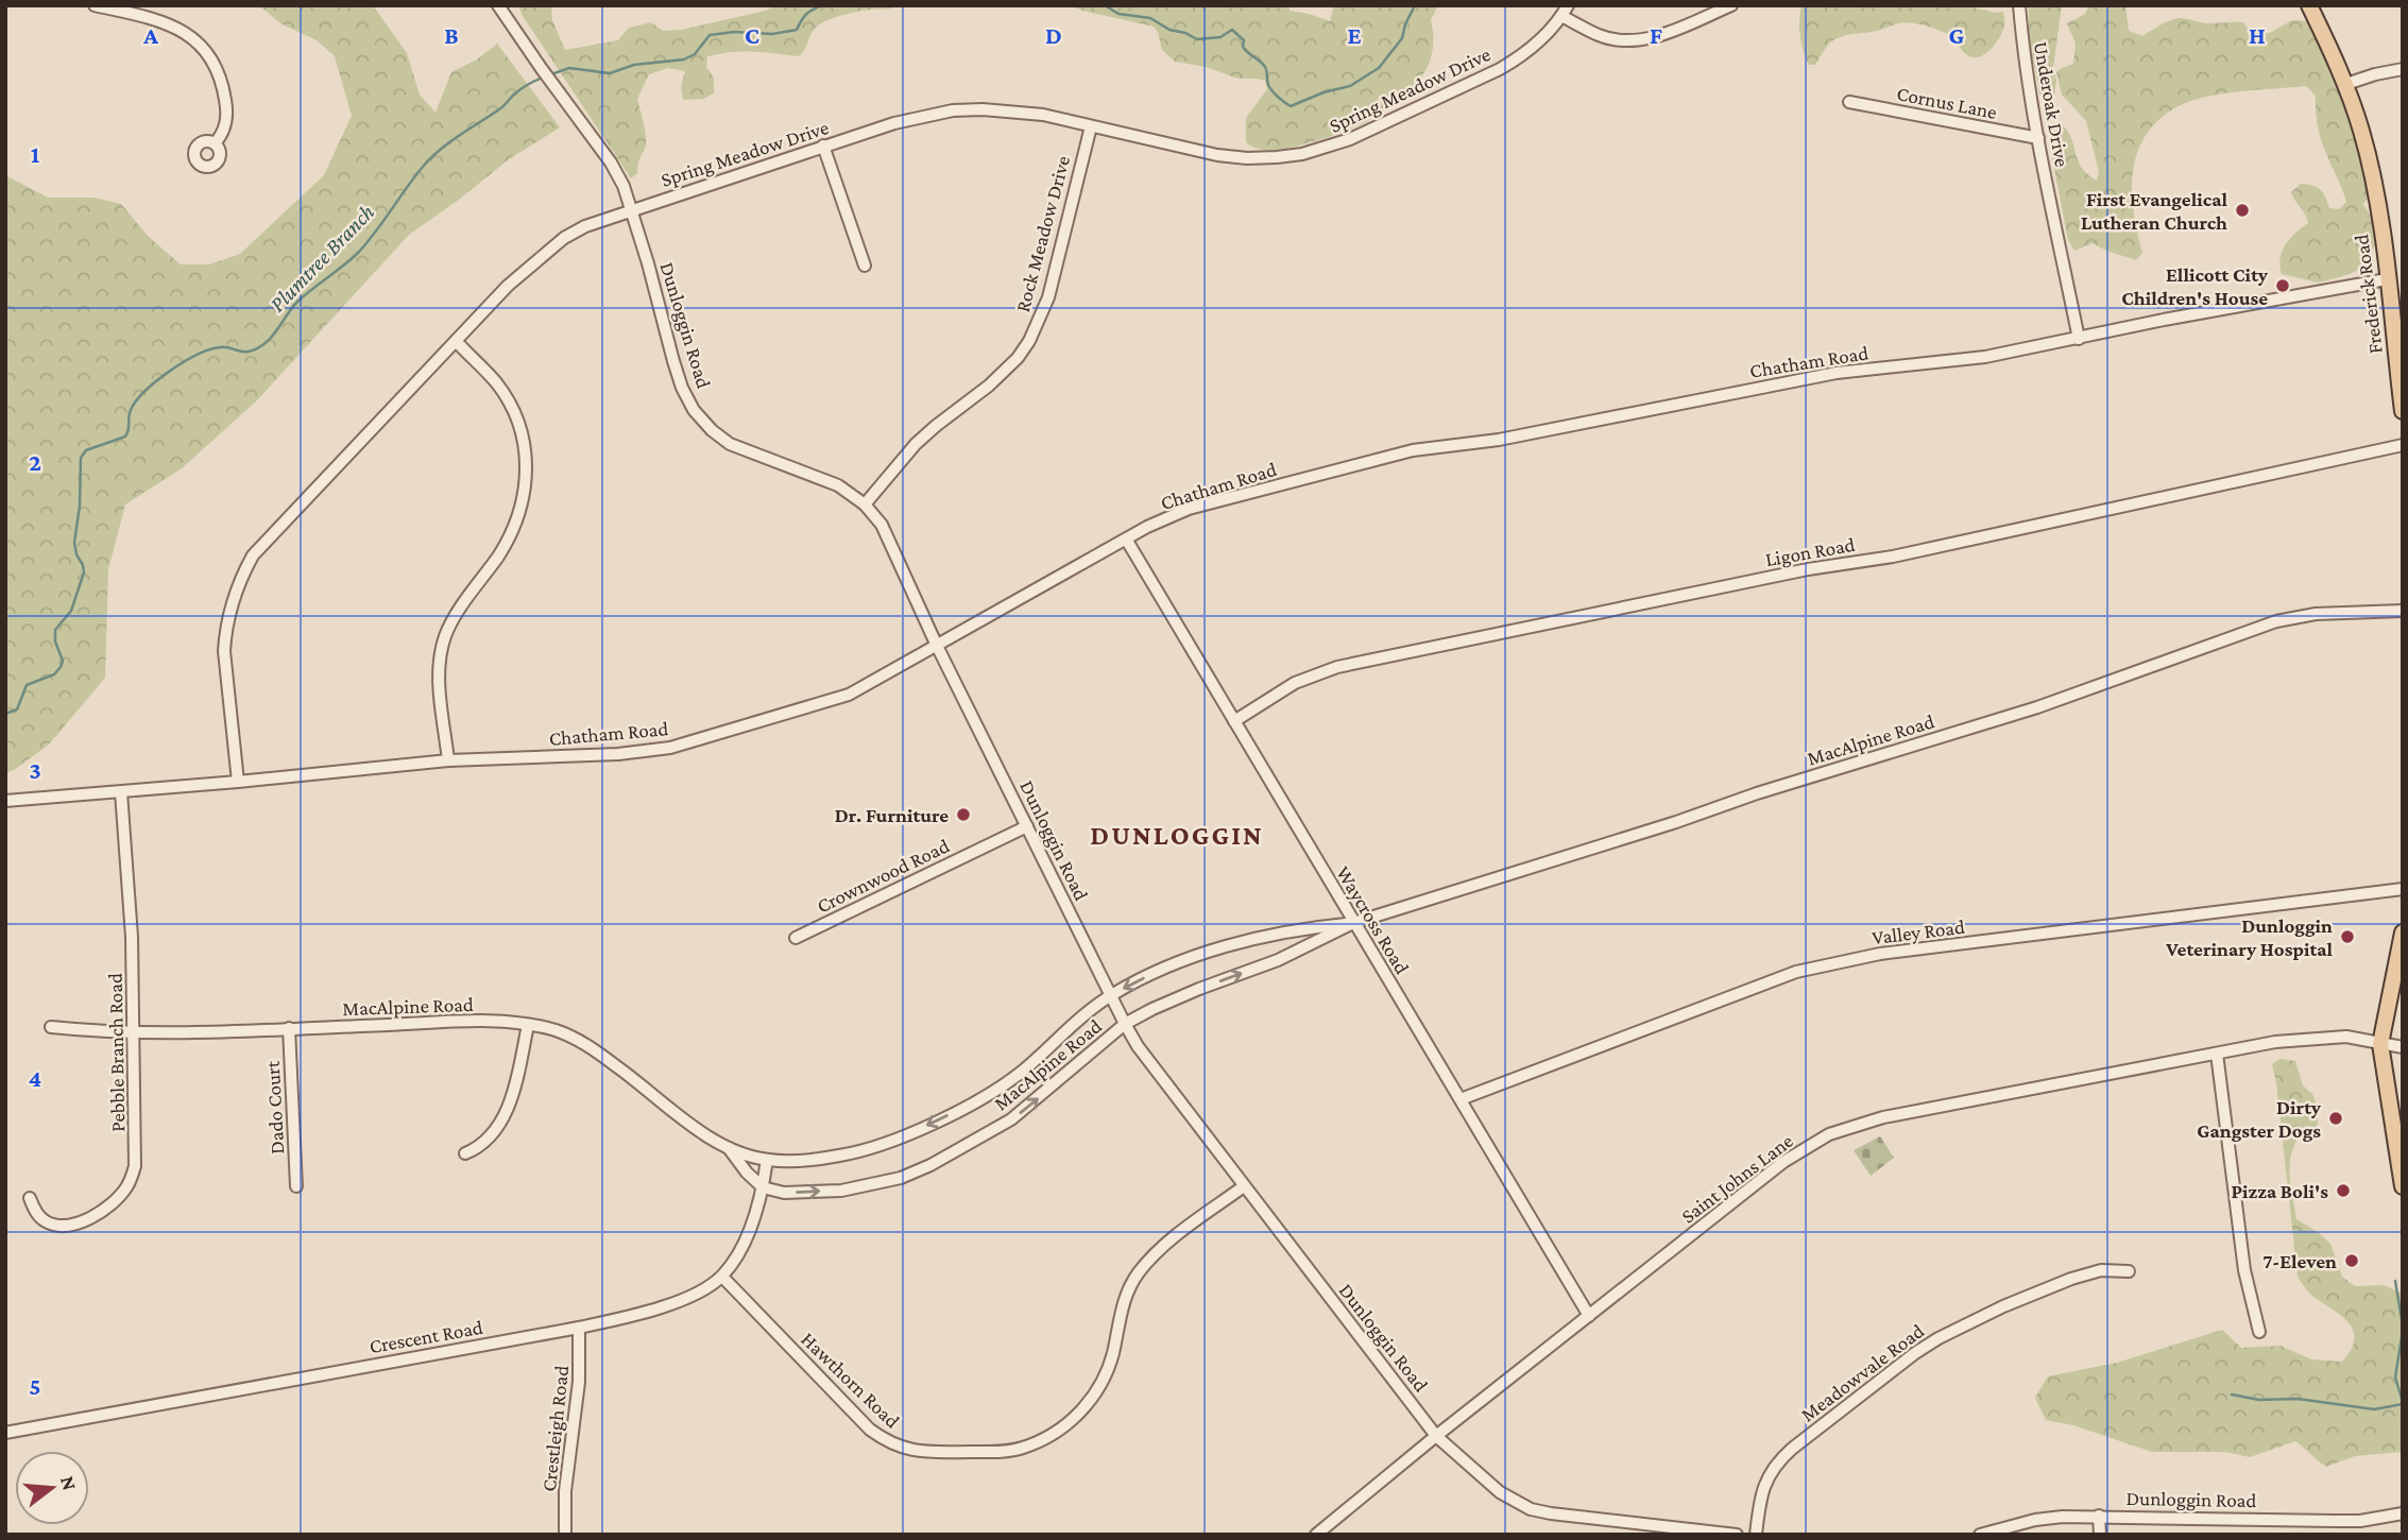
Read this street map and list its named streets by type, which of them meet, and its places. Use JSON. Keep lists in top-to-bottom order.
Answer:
{
  "streets": {
    "main road": ["Frederick Road"],
    "street": [
      "Spring Meadow Drive",
      "Cornus Lane",
      "Underoak Drive",
      "Rock Meadow Drive",
      "Dunloggin Road",
      "Chatham Road",
      "Ligon Road",
      "MacAlpine Road",
      "Crownwood Road",
      "Waycross Road",
      "Valley Road",
      "Pebble Branch Road",
      "Dado Court",
      "Saint Johns Lane",
      "Crescent Road",
      "Meadowvale Road",
      "Hawthorn Road",
      "Crestleigh Road"
    ]
  },
  "crossings": [
    ["Spring Meadow Drive", "Rock Meadow Drive"],
    ["Spring Meadow Drive", "Dunloggin Road"],
    ["Spring Meadow Drive", "Chatham Road"],
    ["Cornus Lane", "Underoak Drive"],
    ["Underoak Drive", "Chatham Road"],
    ["Rock Meadow Drive", "Dunloggin Road"],
    ["Frederick Road", "Chatham Road"],
    ["Dunloggin Road", "Chatham Road"],
    ["Dunloggin Road", "MacAlpine Road"],
    ["Dunloggin Road", "Crownwood Road"],
    ["Dunloggin Road", "Saint Johns Lane"],
    ["Dunloggin Road", "Hawthorn Road"],
    ["Chatham Road", "Waycross Road"],
    ["Chatham Road", "Pebble Branch Road"],
    ["Ligon Road", "Waycross Road"],
    ["MacAlpine Road", "Waycross Road"],
    ["MacAlpine Road", "Pebble Branch Road"],
    ["MacAlpine Road", "Dado Court"],
    ["Waycross Road", "Valley Road"],
    ["Waycross Road", "Saint Johns Lane"],
    ["Crescent Road", "Hawthorn Road"],
    ["Crescent Road", "Crestleigh Road"]
  ],
  "districts": ["DUNLOGGIN"],
  "water": ["Plumtree Branch"],
  "places": [
    "First Evangelical Lutheran Church",
    "Ellicott City Children's House",
    "Dr. Furniture",
    "Dunloggin Veterinary Hospital",
    "Dirty Gangster Dogs",
    "Pizza Boli's",
    "7-Eleven"
  ],
  "north": "right",
  "grid": {
    "columns": [
      "A",
      "B",
      "C",
      "D",
      "E",
      "F",
      "G",
      "H"
    ],
    "rows": [
      "1",
      "2",
      "3",
      "4",
      "5"
    ]
  }
}
